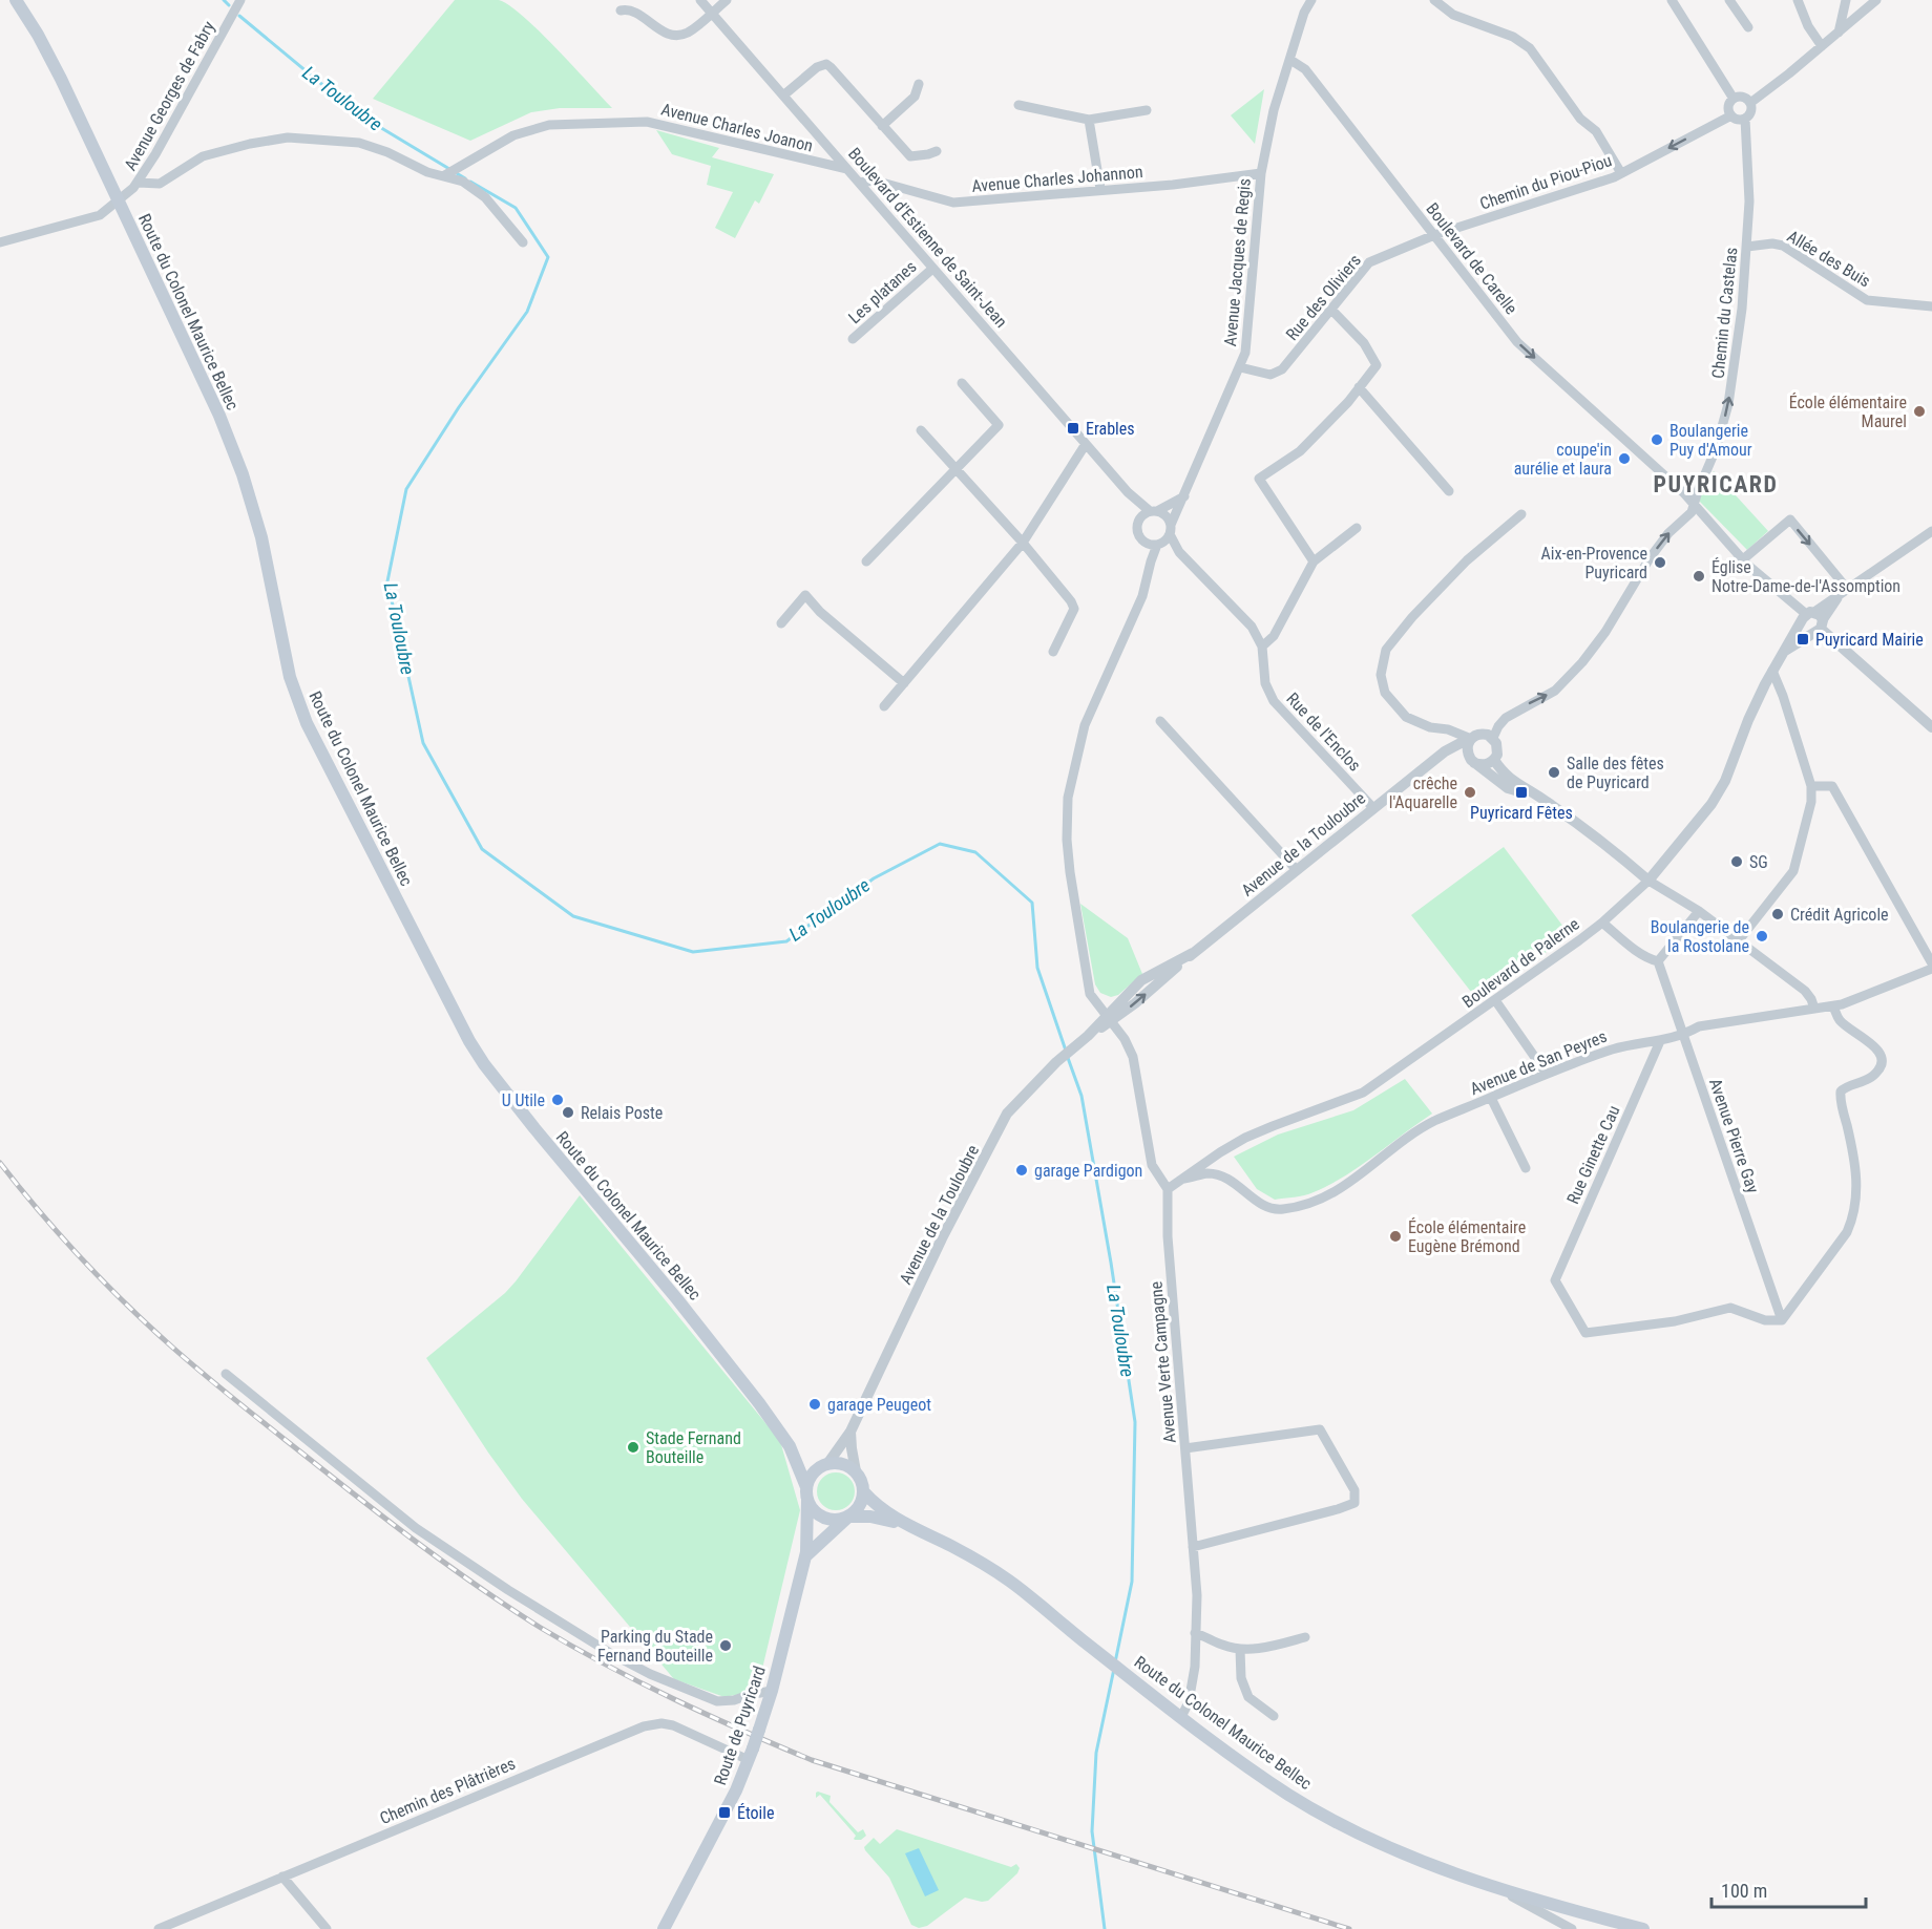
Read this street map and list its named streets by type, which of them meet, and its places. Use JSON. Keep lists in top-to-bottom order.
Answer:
{
  "streets": {
    "main road": ["Route du Colonel Maurice Bellec", "Route de Puyricard"],
    "street": [
      "Avenue Georges de Fabry",
      "Avenue Charles Joanon",
      "Avenue Charles Johannon",
      "Chemin du Piou-Piou",
      "Boulevard d'Estienne de Saint-Jean",
      "Boulevard de Carelle",
      "Allée des Buis",
      "Avenue Jacques de Regis",
      "Les platanes",
      "Rue des Oliviers",
      "Chemin du Castelas",
      "Rue de l'Enclos",
      "Avenue de la Touloubre",
      "Boulevard de Palerne",
      "Avenue de San Peyres",
      "Avenue Pierre Gay",
      "Rue Ginette Cau",
      "Avenue Verte Campagne",
      "Chemin des Plâtrières"
    ]
  },
  "crossings": [
    ["Avenue Georges de Fabry", "Route du Colonel Maurice Bellec"],
    ["Avenue Charles Joanon", "Boulevard d'Estienne de Saint-Jean"],
    ["Avenue Charles Johannon", "Boulevard d'Estienne de Saint-Jean"],
    ["Avenue Charles Johannon", "Avenue Jacques de Regis"],
    ["Chemin du Piou-Piou", "Boulevard de Carelle"],
    ["Chemin du Piou-Piou", "Rue des Oliviers"],
    ["Chemin du Piou-Piou", "Chemin du Castelas"],
    ["Boulevard d'Estienne de Saint-Jean", "Avenue Jacques de Regis"],
    ["Boulevard d'Estienne de Saint-Jean", "Les platanes"],
    ["Boulevard d'Estienne de Saint-Jean", "Rue de l'Enclos"],
    ["Boulevard de Carelle", "Avenue Jacques de Regis"],
    ["Boulevard de Carelle", "Rue des Oliviers"],
    ["Boulevard de Carelle", "Chemin du Castelas"],
    ["Boulevard de Carelle", "Boulevard de Palerne"],
    ["Allée des Buis", "Chemin du Castelas"],
    ["Avenue Jacques de Regis", "Rue des Oliviers"],
    ["Avenue Jacques de Regis", "Rue de l'Enclos"],
    ["Route du Colonel Maurice Bellec", "Avenue de la Touloubre"],
    ["Route du Colonel Maurice Bellec", "Avenue Verte Campagne"],
    ["Route du Colonel Maurice Bellec", "Route de Puyricard"],
    ["Rue de l'Enclos", "Avenue de la Touloubre"],
    ["Avenue de la Touloubre", "Route de Puyricard"],
    ["Boulevard de Palerne", "Avenue de San Peyres"],
    ["Boulevard de Palerne", "Avenue Verte Campagne"],
    ["Avenue de San Peyres", "Avenue Pierre Gay"],
    ["Avenue de San Peyres", "Rue Ginette Cau"],
    ["Avenue Pierre Gay", "Rue Ginette Cau"],
    ["Route de Puyricard", "Chemin des Plâtrières"]
  ],
  "one_way": ["Chemin du Piou-Piou", "Boulevard de Carelle", "Chemin du Castelas"],
  "districts": ["PUYRICARD"],
  "water": ["La Touloubre"],
  "places": {
    "other": [
      "École élémentaire Maurel",
      "Boulangerie Puy d'Amour",
      "coupe'in aurélie et laura",
      "Aix-en-Provence Puyricard",
      "Église Notre-Dame-de-l'Assomption",
      "Salle des fêtes de Puyricard",
      "crêche l'Aquarelle",
      "SG",
      "Crédit Agricole",
      "Boulangerie de la Rostolane",
      "U Utile",
      "Relais Poste",
      "garage Pardigon",
      "École élémentaire Eugène Brémond",
      "garage Peugeot",
      "Stade Fernand Bouteille",
      "Parking du Stade Fernand Bouteille"
    ],
    "transit": [
      "Erables",
      "Puyricard Mairie",
      "Puyricard Fêtes",
      "Étoile"
    ]
  },
  "scale_bar": "100 m"
}
